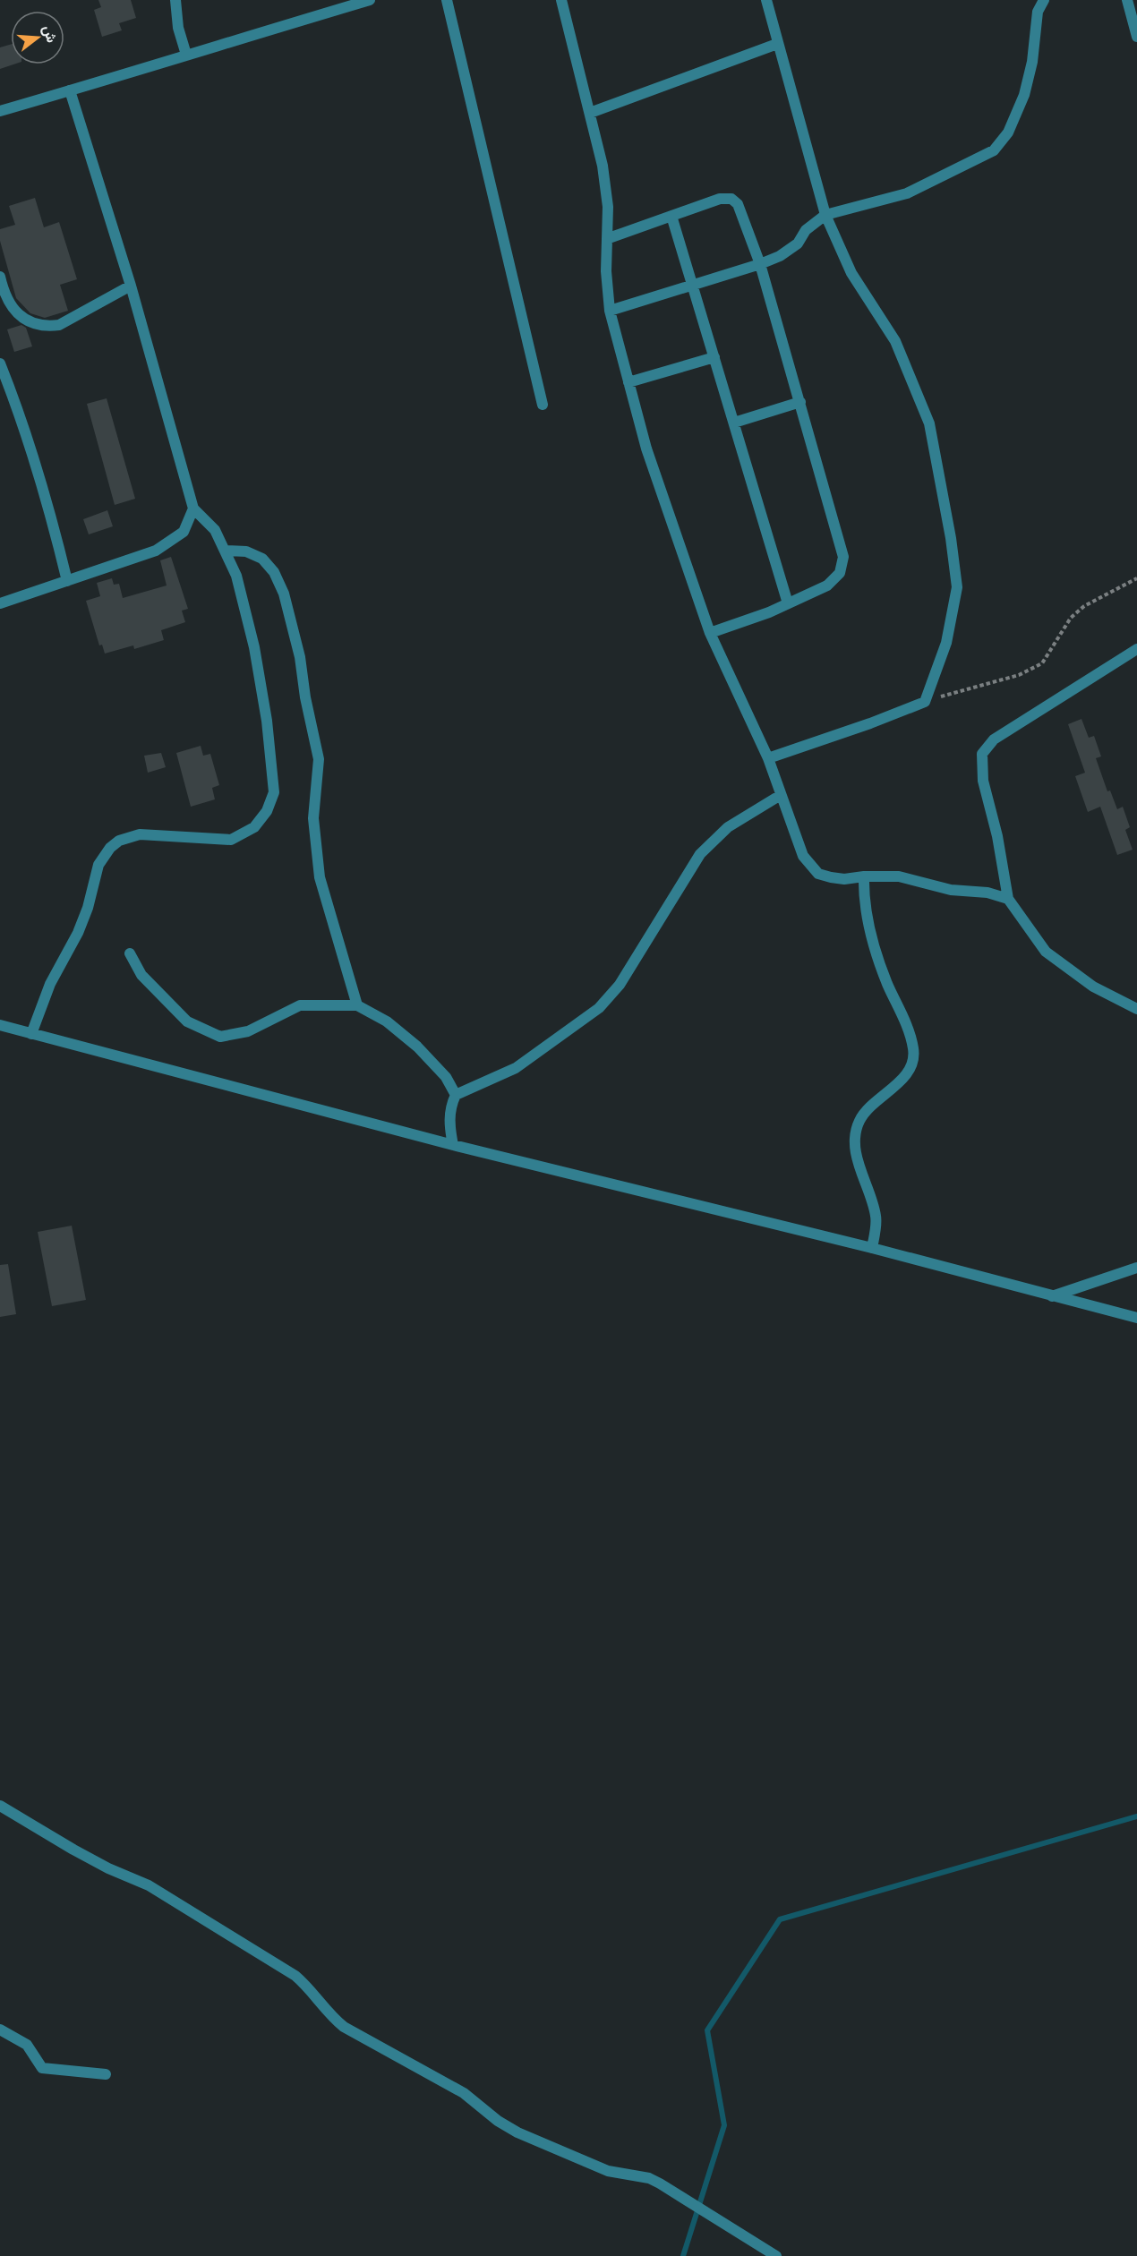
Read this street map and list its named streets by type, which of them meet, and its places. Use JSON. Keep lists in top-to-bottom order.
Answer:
{
  "north": "right"
}
